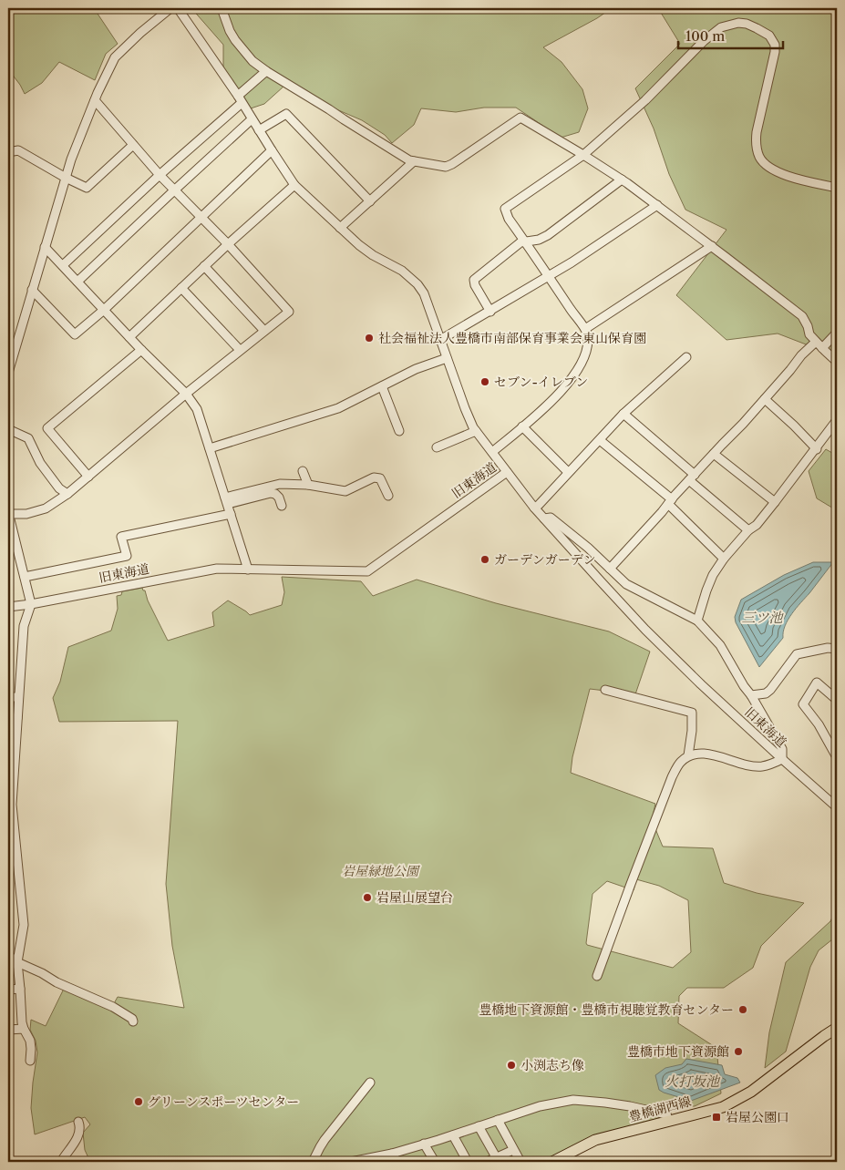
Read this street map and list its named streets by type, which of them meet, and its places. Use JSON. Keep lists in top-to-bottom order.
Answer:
{
  "streets": {
    "main road": ["豊橋湖西線"],
    "street": ["旧東海道"]
  },
  "water": ["三ツ池", "火打坂池"],
  "parks": ["岩屋緑地公園"],
  "places": {
    "other": [
      "社会福祉法人豊橋市南部保育事業会東山保育園",
      "セブン-イレブン",
      "ガーデンガーデン",
      "岩屋山展望台",
      "豊橋地下資源館・豊橋市視聴覚教育センター",
      "豊橋市地下資源館",
      "小渕志ち像",
      "グリーンスポーツセンター"
    ],
    "transit": ["岩屋公園口"]
  },
  "scale_bar": "100 m"
}
